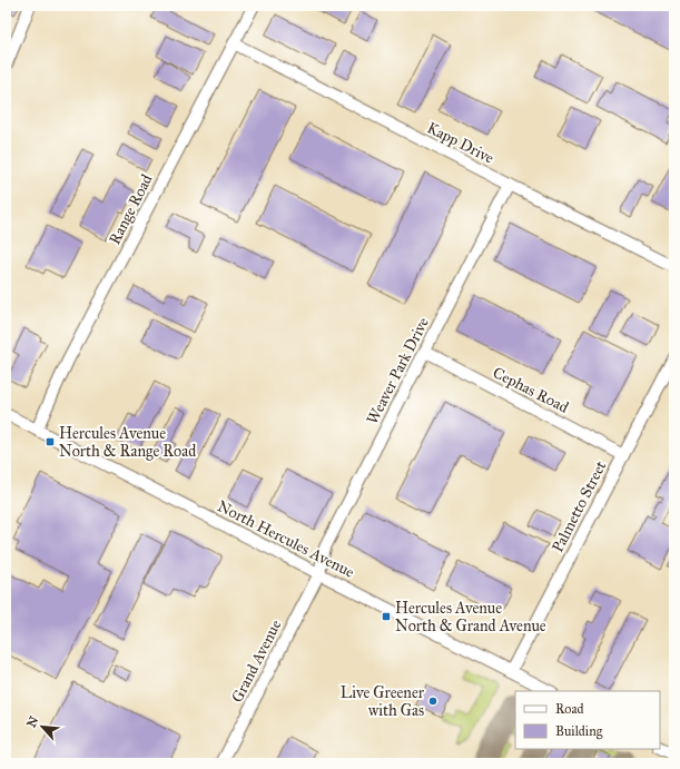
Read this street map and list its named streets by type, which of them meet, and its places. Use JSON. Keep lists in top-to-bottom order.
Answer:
{
  "streets": {
    "street": [
      "Kapp Drive",
      "Range Road",
      "Weaver Park Drive",
      "Cephas Road",
      "Palmetto Street",
      "North Hercules Avenue",
      "Grand Avenue"
    ]
  },
  "crossings": [
    ["Kapp Drive", "Range Road"],
    ["Kapp Drive", "Weaver Park Drive"],
    ["Range Road", "North Hercules Avenue"],
    ["Weaver Park Drive", "Cephas Road"],
    ["Weaver Park Drive", "North Hercules Avenue"],
    ["Weaver Park Drive", "Grand Avenue"],
    ["Cephas Road", "Palmetto Street"],
    ["Palmetto Street", "North Hercules Avenue"],
    ["North Hercules Avenue", "Grand Avenue"]
  ],
  "places": {
    "transit": ["Hercules Avenue North & Range Road", "Hercules Avenue North & Grand Avenue"],
    "other": ["Live Greener with Gas"]
  },
  "legend": ["Road", "Building"],
  "north": "top left"
}
